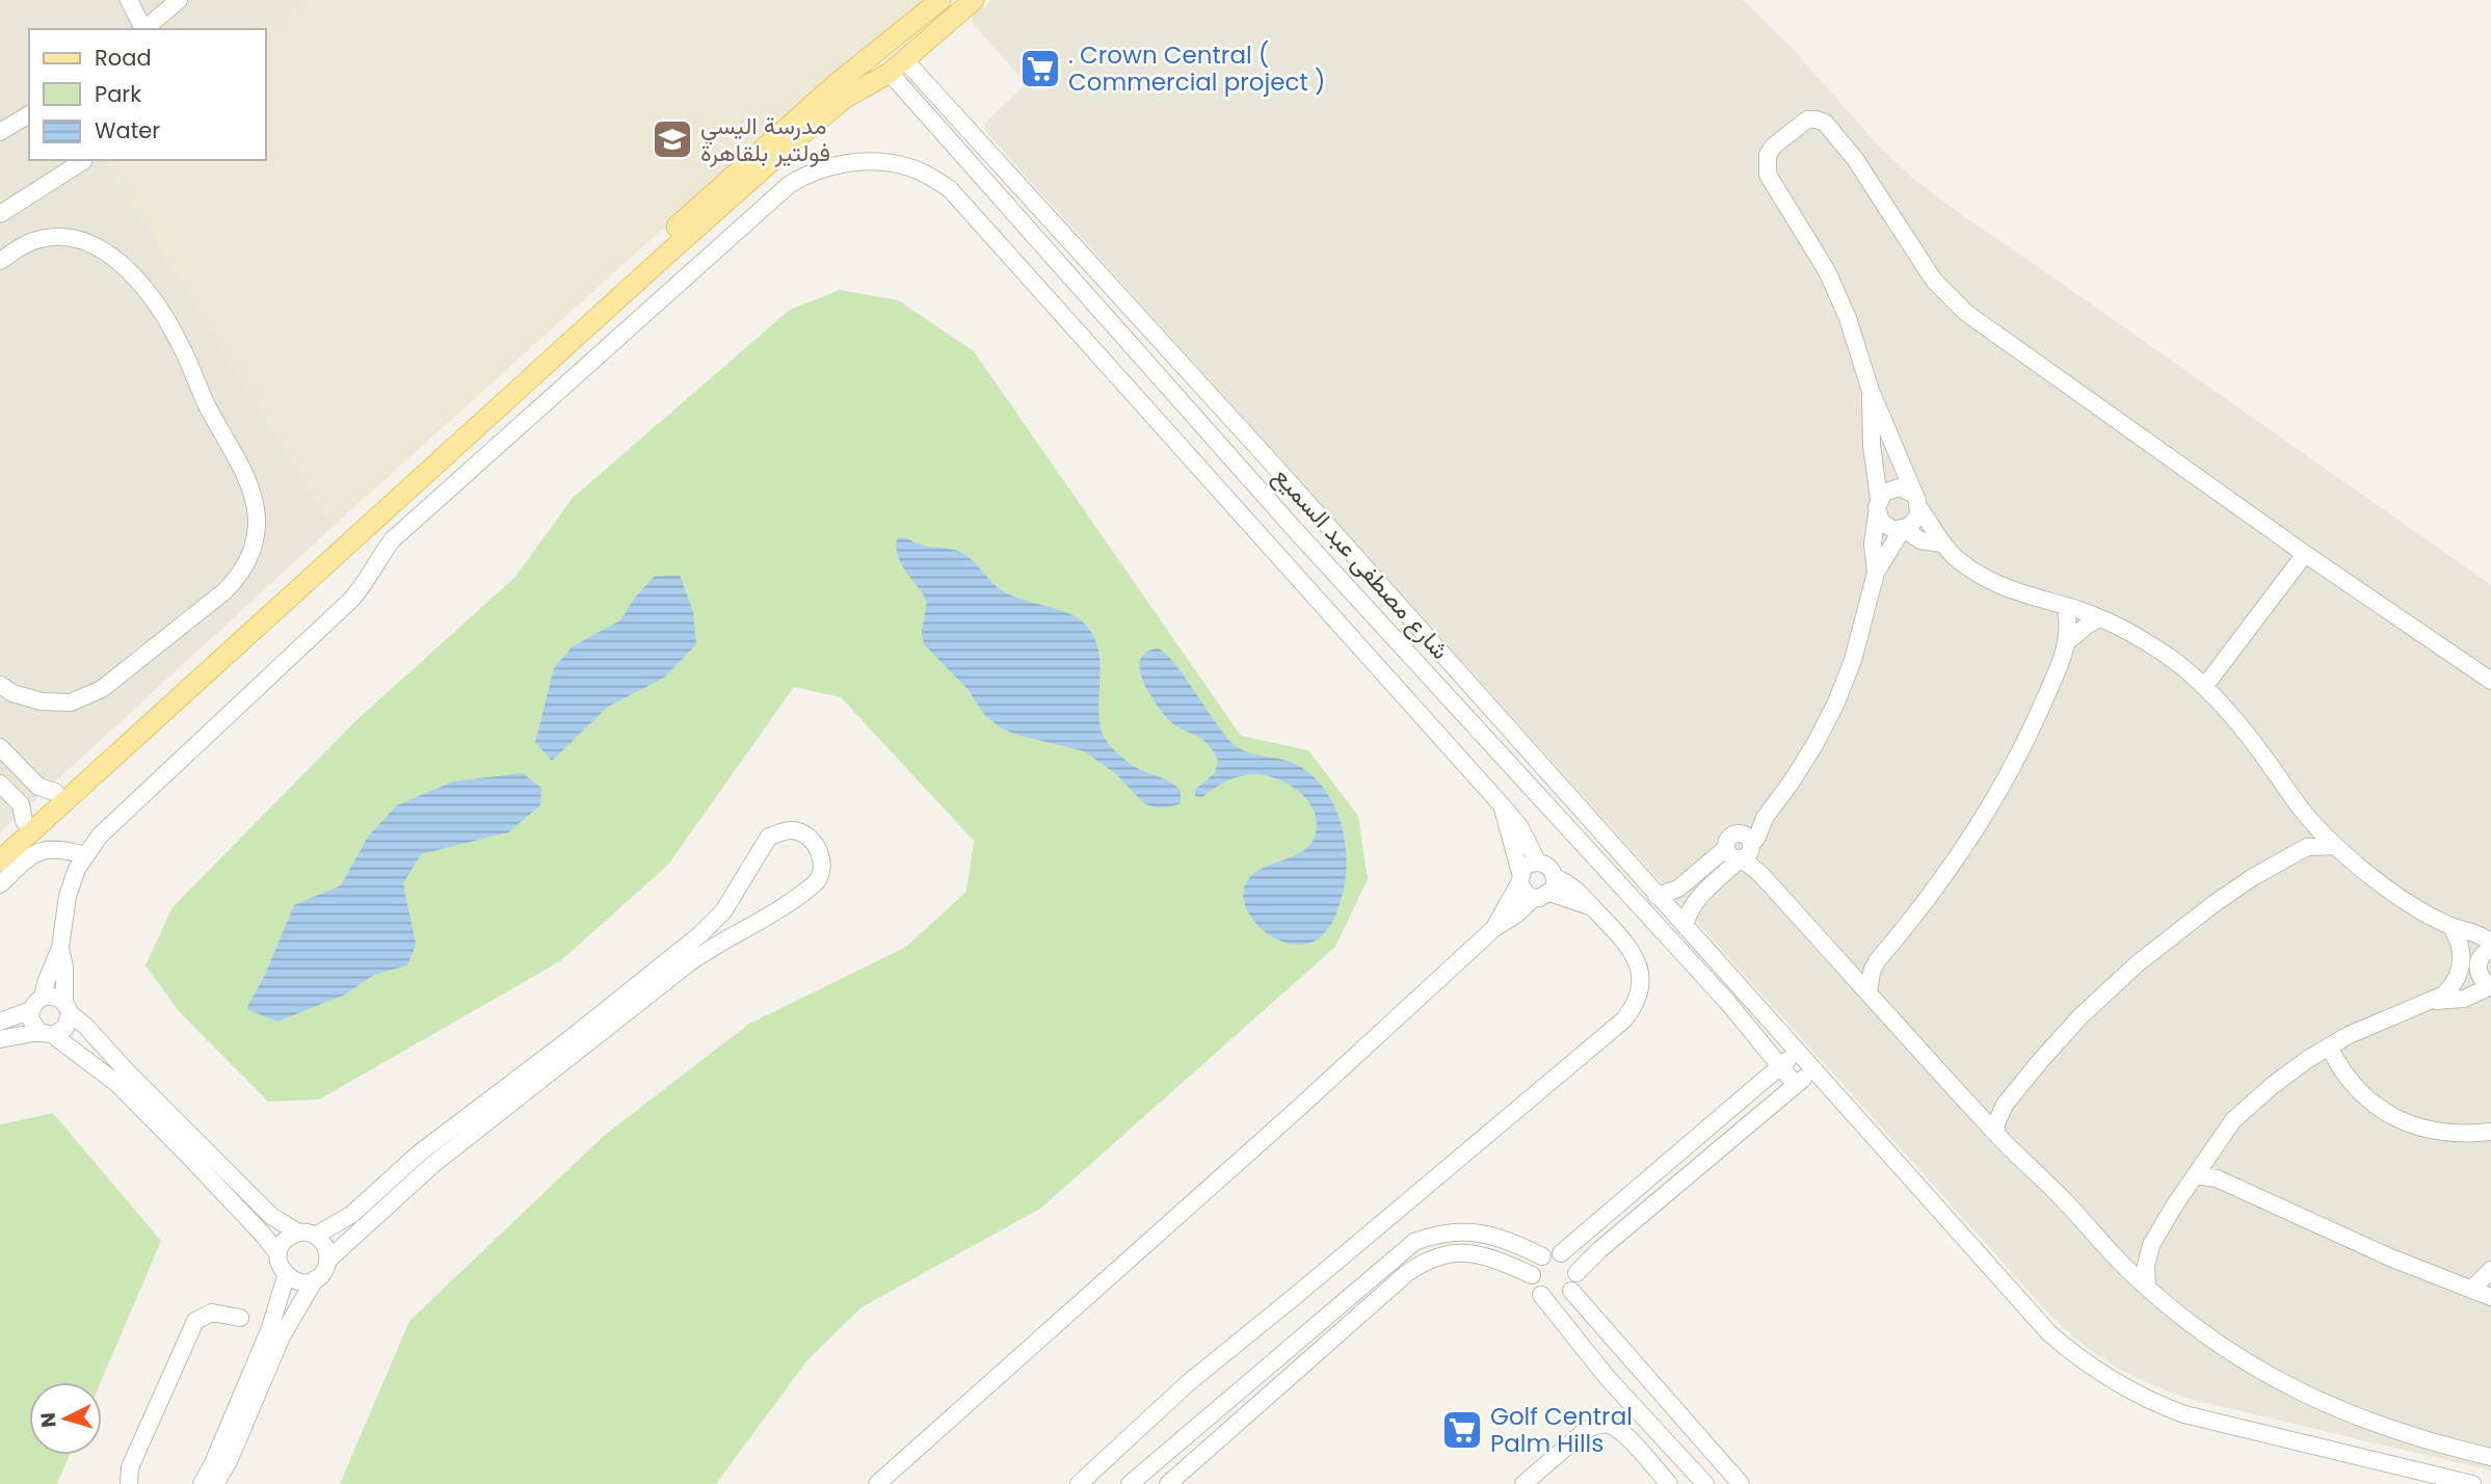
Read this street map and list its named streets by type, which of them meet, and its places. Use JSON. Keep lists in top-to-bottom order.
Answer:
{
  "streets": {
    "street": ["شارع مصطفى عبد السميع"]
  },
  "places": {
    "supermarket": [". Crown Central ( Commercial project )", "Golf Central Palm Hills"],
    "school or university": ["مدرسة اليسي فولتير بلقاهرة"]
  },
  "legend": ["Road", "Park", "Water"],
  "north": "left"
}
